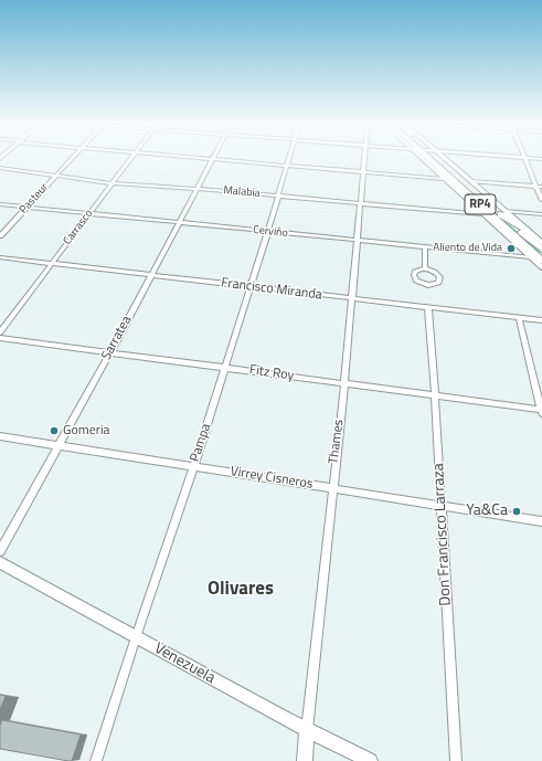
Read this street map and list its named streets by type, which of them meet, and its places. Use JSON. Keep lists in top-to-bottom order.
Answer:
{
  "streets": {
    "main road": ["RP4"],
    "street": [
      "Malabia",
      "Pasteur",
      "Carrasco",
      "Cerviño",
      "Francisco Miranda",
      "Sarratea",
      "Fitz Roy",
      "Thames",
      "Pampa",
      "Virrey Cisneros",
      "Don Francisco Larraza",
      "Venezuela"
    ]
  },
  "crossings": [
    ["Malabia", "Pasteur"],
    ["Malabia", "Carrasco"],
    ["Malabia", "Sarratea"],
    ["Malabia", "Thames"],
    ["Malabia", "Pampa"],
    ["Pasteur", "Cerviño"],
    ["RP4", "Cerviño"],
    ["Carrasco", "Cerviño"],
    ["Carrasco", "Francisco Miranda"],
    ["Cerviño", "Sarratea"],
    ["Cerviño", "Thames"],
    ["Cerviño", "Pampa"],
    ["Francisco Miranda", "Sarratea"],
    ["Francisco Miranda", "Thames"],
    ["Francisco Miranda", "Pampa"],
    ["Francisco Miranda", "Don Francisco Larraza"],
    ["Sarratea", "Fitz Roy"],
    ["Sarratea", "Virrey Cisneros"],
    ["Fitz Roy", "Thames"],
    ["Fitz Roy", "Pampa"],
    ["Fitz Roy", "Don Francisco Larraza"],
    ["Thames", "Virrey Cisneros"],
    ["Thames", "Venezuela"],
    ["Pampa", "Virrey Cisneros"],
    ["Pampa", "Venezuela"],
    ["Virrey Cisneros", "Don Francisco Larraza"]
  ],
  "districts": ["Olivares"],
  "places": ["Aliento de Vida", "Gomeria", "Ya&Ca"]
}
